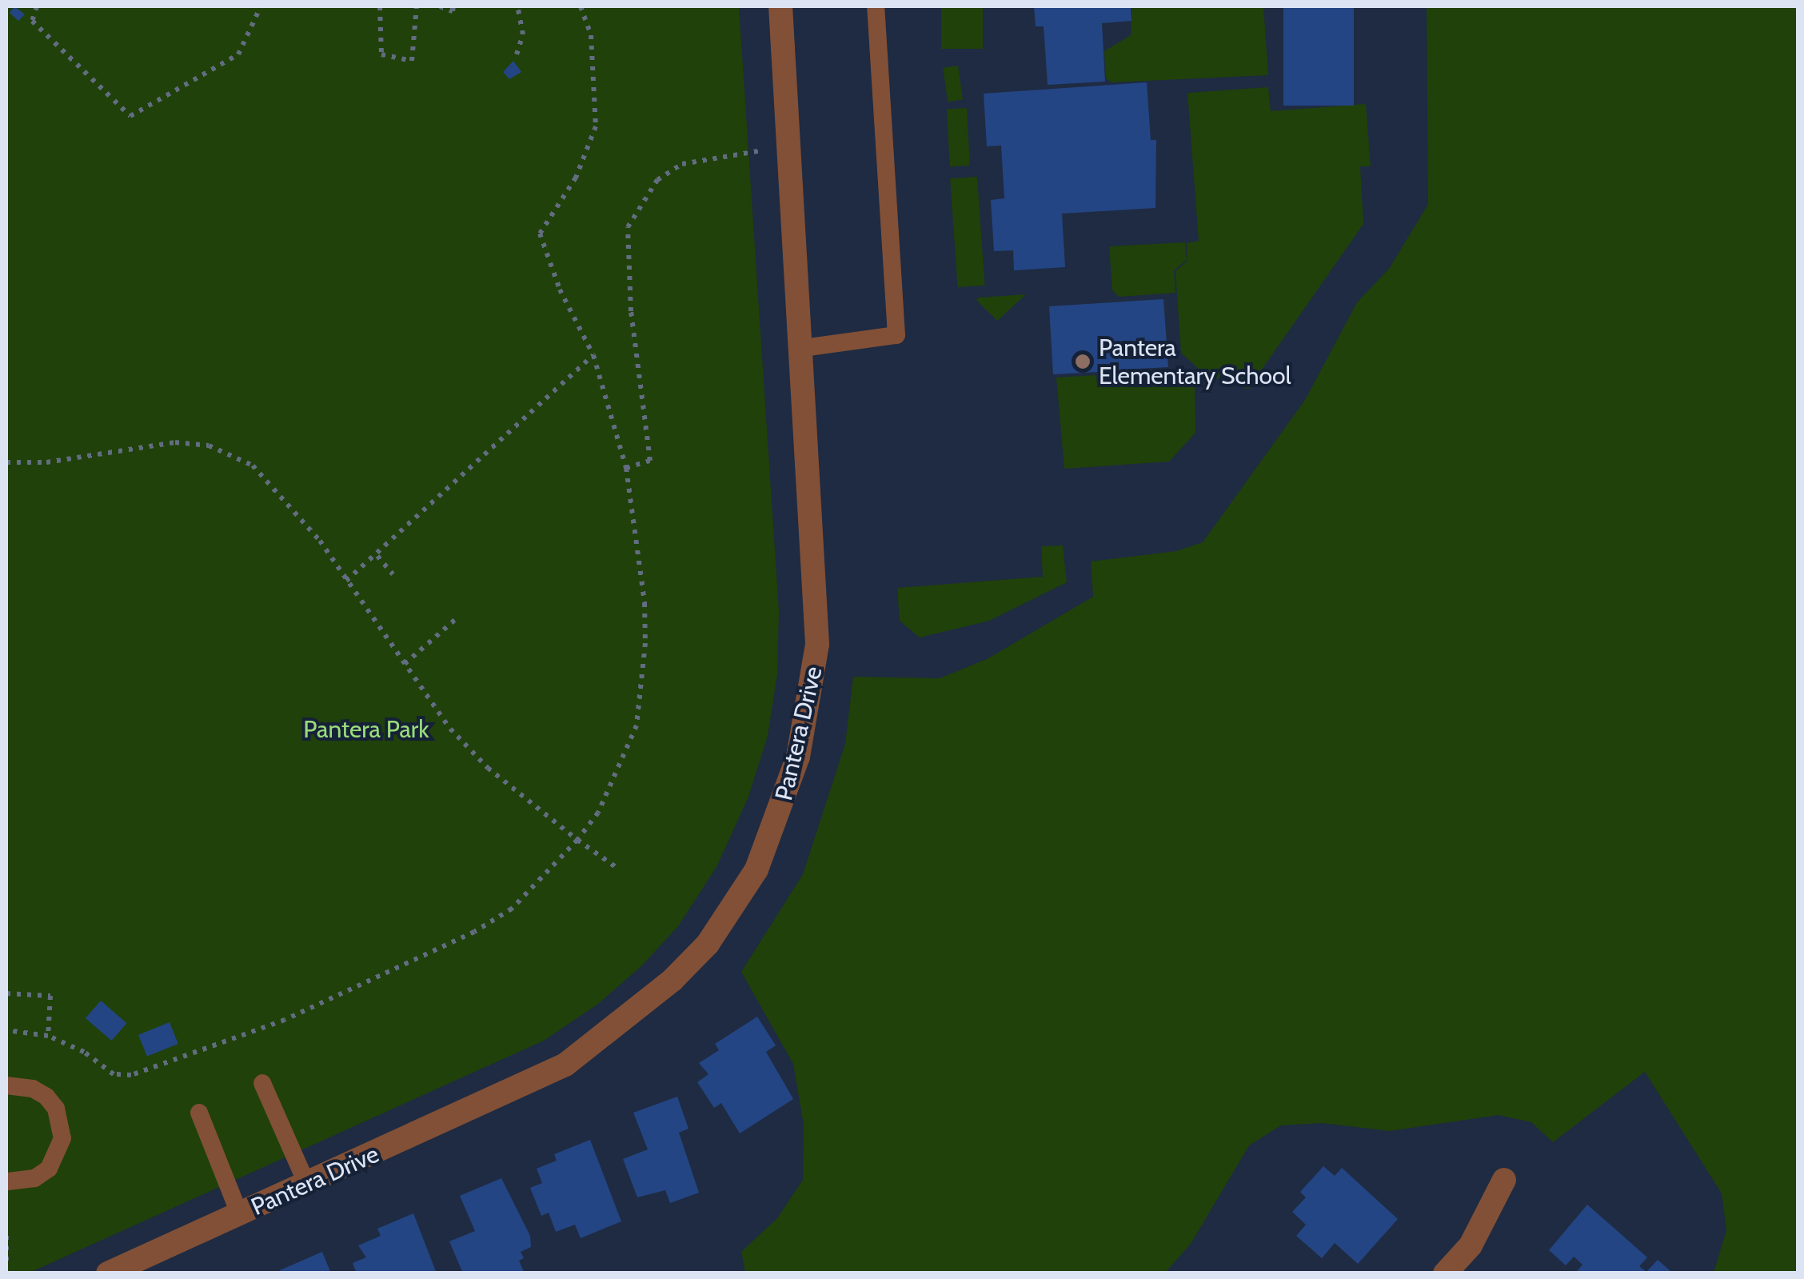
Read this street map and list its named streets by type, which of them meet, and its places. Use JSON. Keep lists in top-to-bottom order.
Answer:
{
  "streets": {
    "street": ["Pantera Drive"]
  },
  "parks": ["Pantera Park"],
  "places": ["Pantera Elementary School"]
}
